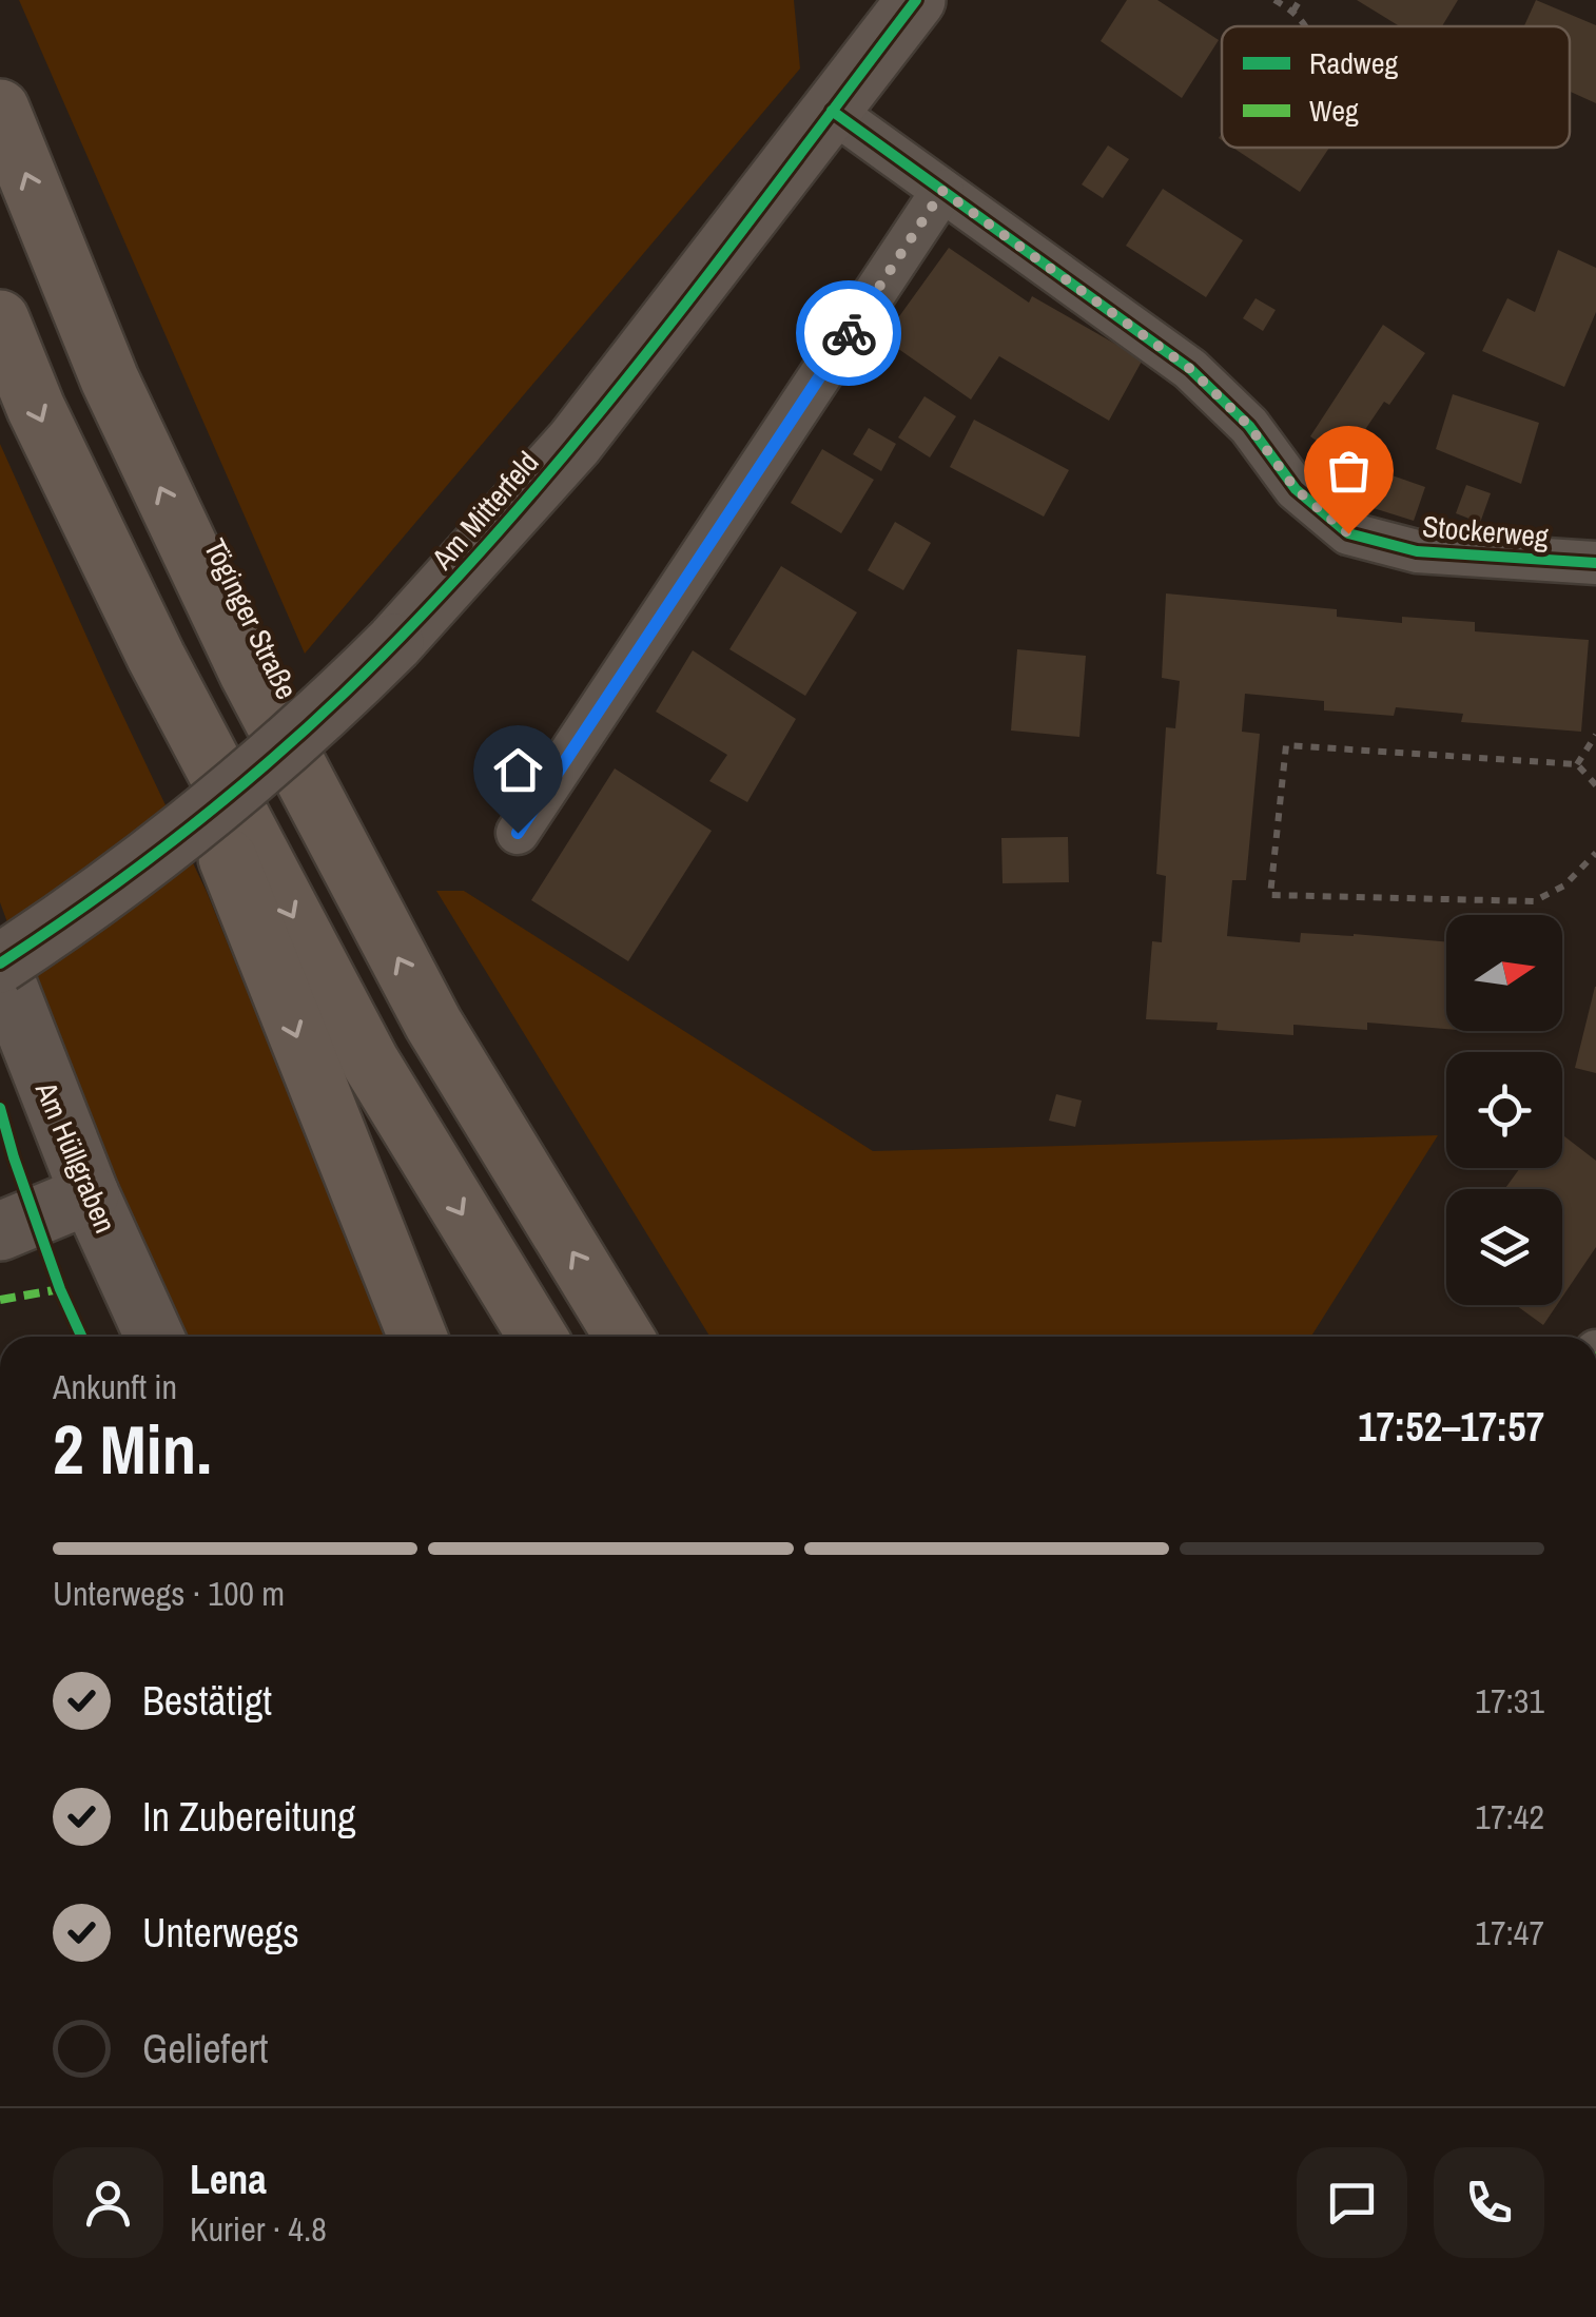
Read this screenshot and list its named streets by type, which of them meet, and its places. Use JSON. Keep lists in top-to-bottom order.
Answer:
{
  "streets": {
    "highway": ["Töginger Straße"],
    "street": ["Am Mitterfeld", "Stockerweg", "Am Hüllgraben"]
  },
  "crossings": [
    ["Am Mitterfeld", "Stockerweg"],
    ["Am Mitterfeld", "Am Hüllgraben"]
  ],
  "legend": ["Radweg", "Weg"],
  "north": "right",
  "page": {
    "heading": ["2 Min.", "Ankunft in", "17:52–17:57"],
    "panel": ["Lena", "Kurier · 4.8"],
    "bar": "Unterwegs · 100 m",
    "list": [
      ["Bestätigt", "17:31"],
      ["In Zubereitung", "17:42"],
      ["Unterwegs", "17:47"],
      "Geliefert"
    ]
  }
}
